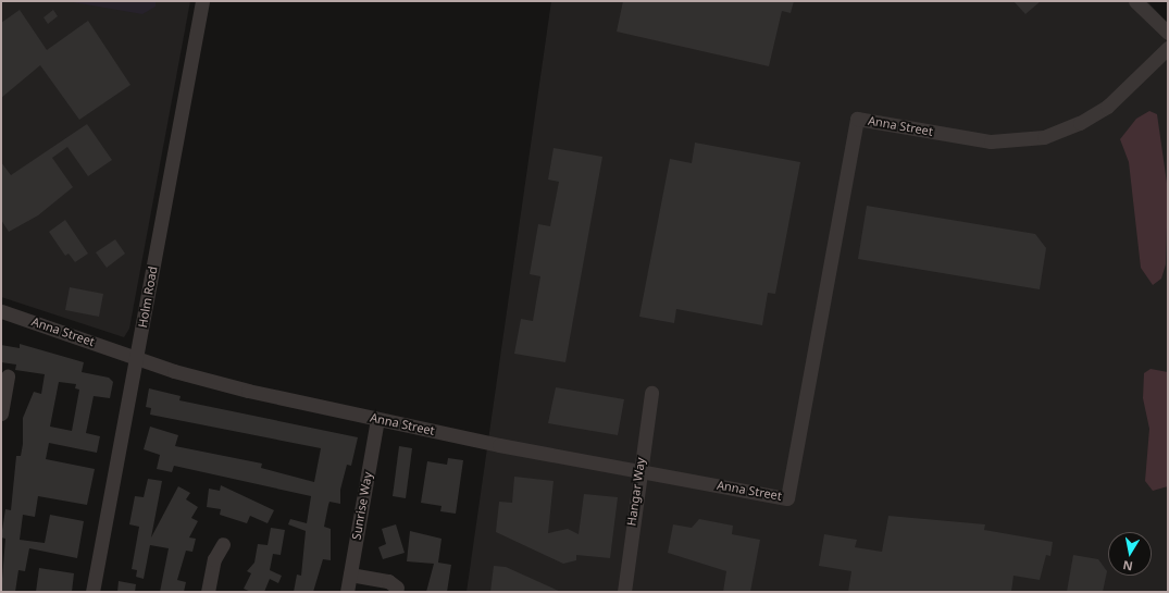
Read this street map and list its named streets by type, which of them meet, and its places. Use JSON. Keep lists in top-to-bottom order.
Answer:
{
  "streets": {
    "street": [
      "Anna Street",
      "Holm Road",
      "Hangar Way",
      "Sunrise Way"
    ]
  },
  "crossings": [
    ["Anna Street", "Holm Road"],
    ["Anna Street", "Hangar Way"],
    ["Anna Street", "Sunrise Way"]
  ],
  "north": "bottom"
}
